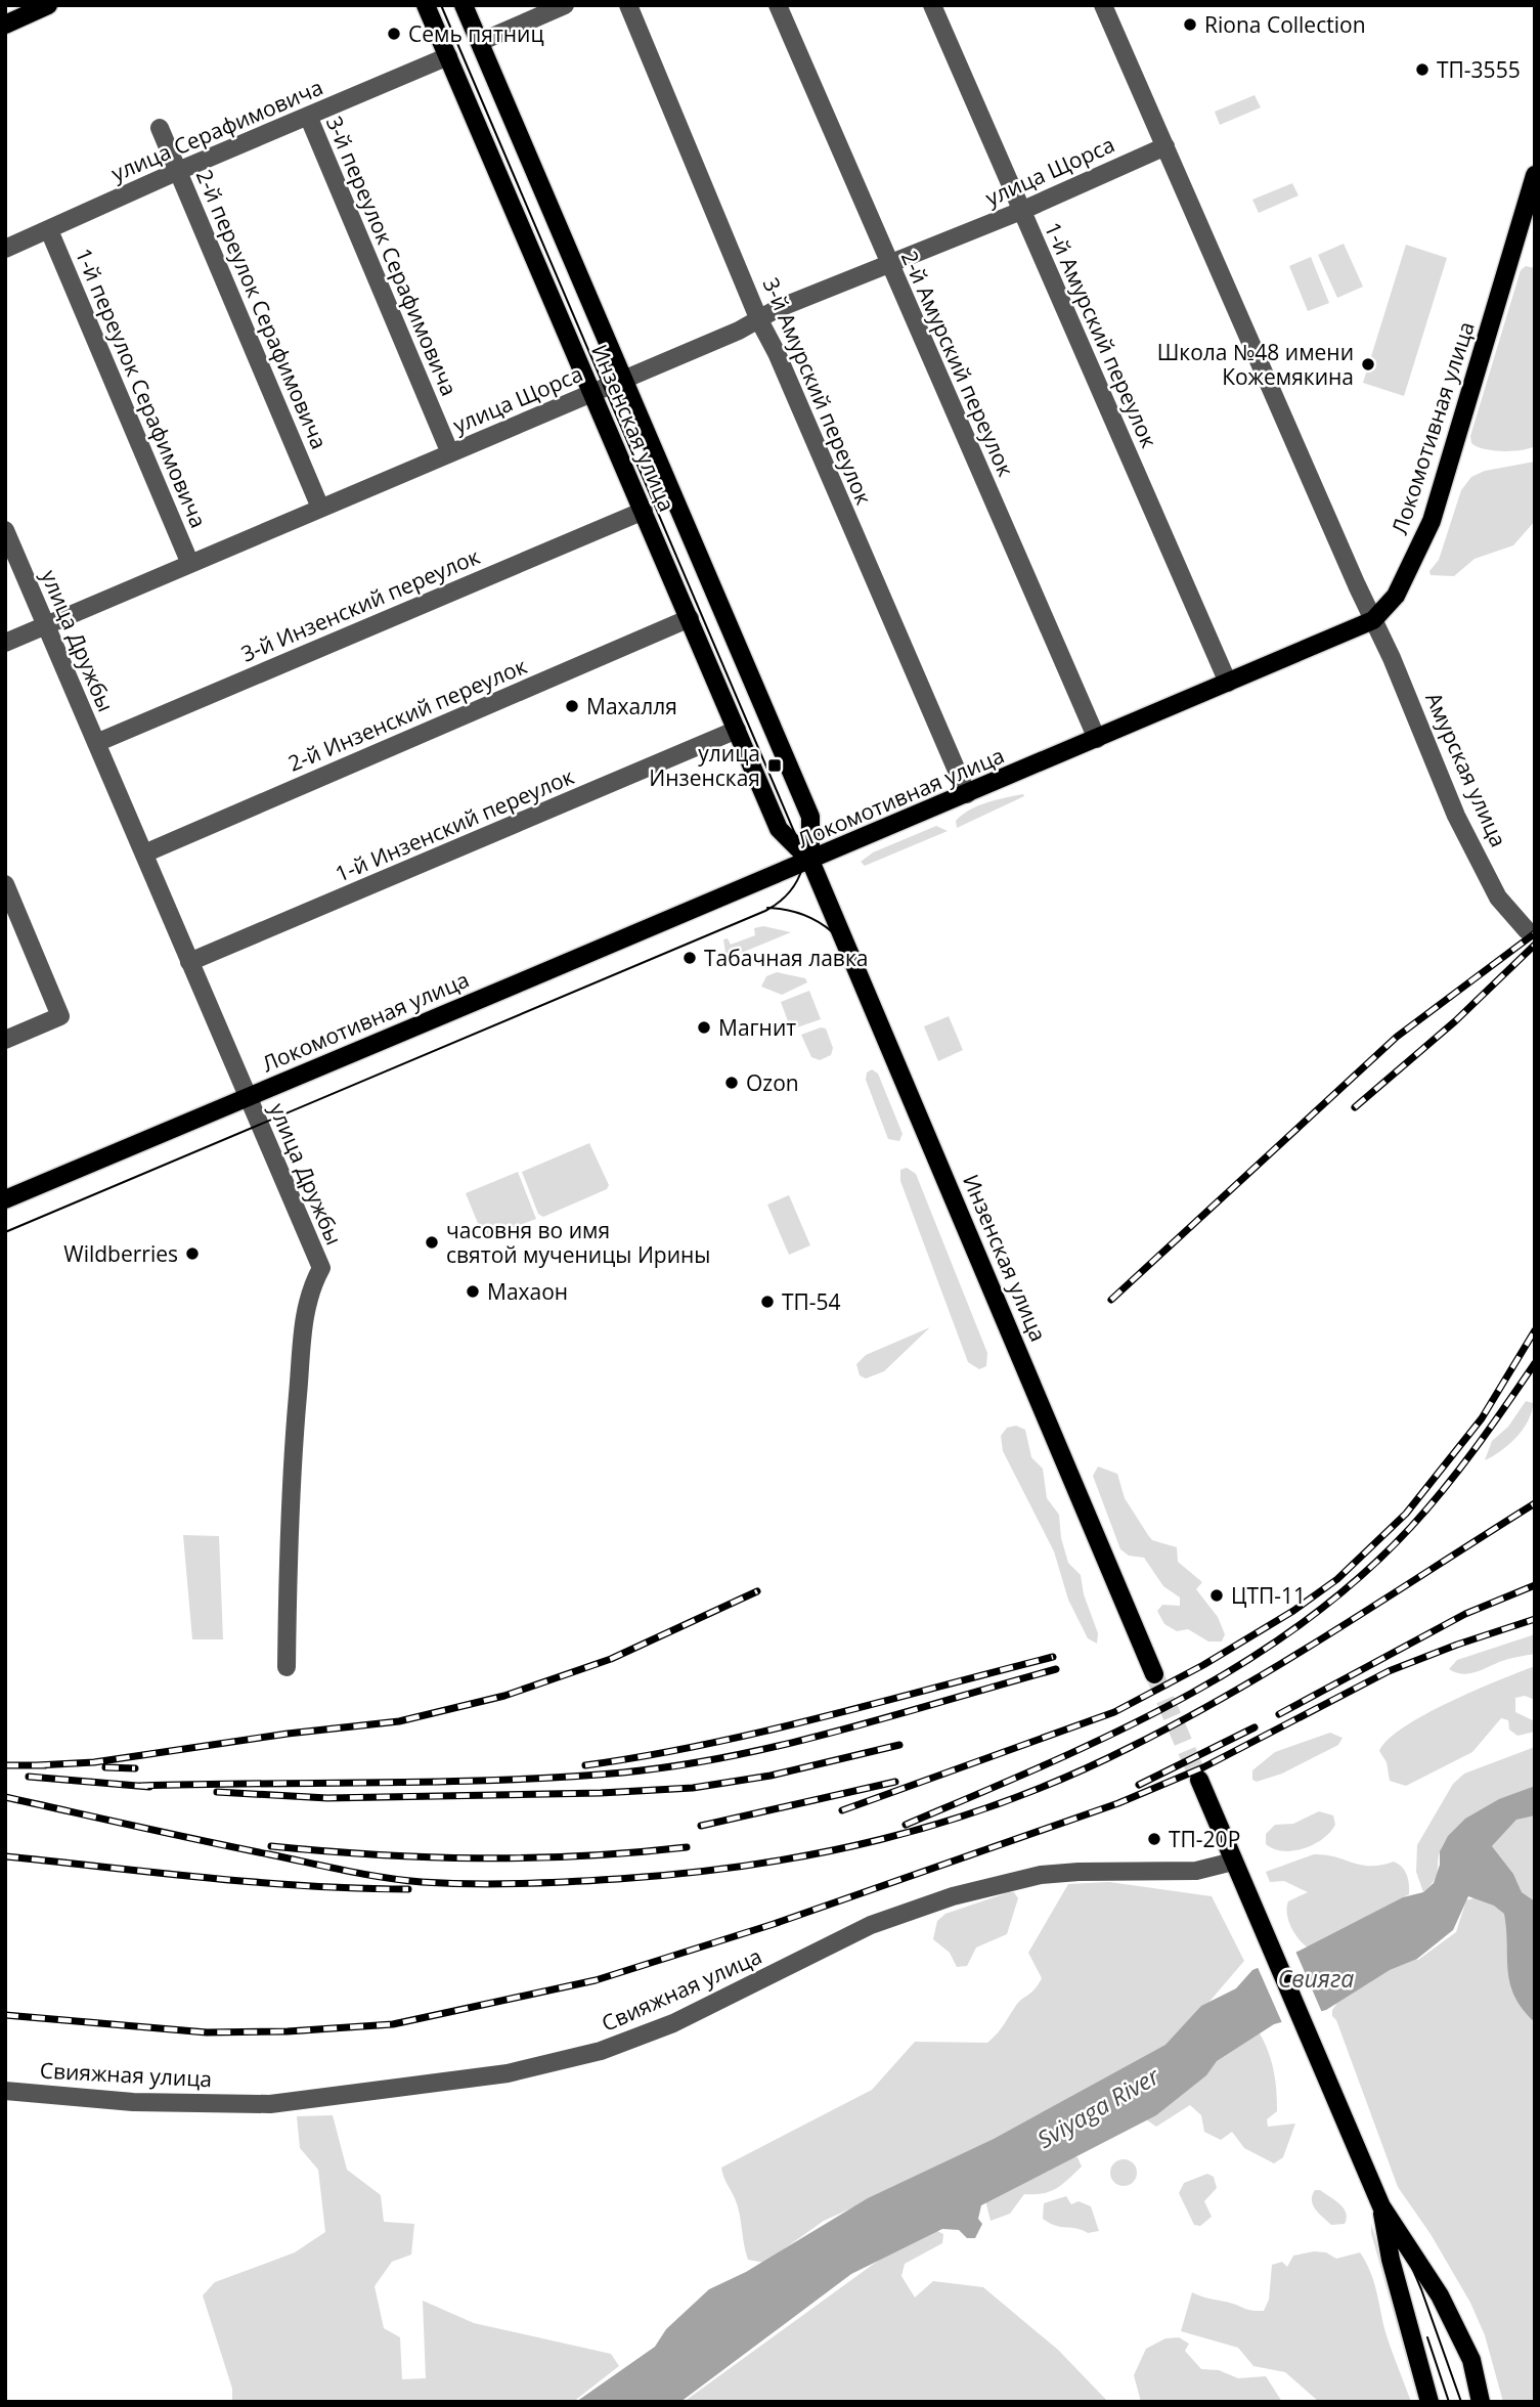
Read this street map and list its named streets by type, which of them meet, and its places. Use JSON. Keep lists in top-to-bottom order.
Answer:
{
  "streets": {
    "main road": ["Инзенская улица", "Локомотивная улица"],
    "street": [
      "улица Серафимовича",
      "улица Щорса",
      "3-й переулок Серафимовича",
      "2-й переулок Серафимовича",
      "1-й Амурский переулок",
      "2-й Амурский переулок",
      "1-й переулок Серафимовича",
      "3-й Амурский переулок",
      "3-й Инзенский переулок",
      "улица Дружбы",
      "2-й Инзенский переулок",
      "Амурская улица",
      "1-й Инзенский переулок",
      "Свияжная улица"
    ]
  },
  "crossings": [
    ["улица Серафимовича", "3-й переулок Серафимовича"],
    ["улица Серафимовича", "2-й переулок Серафимовича"],
    ["улица Серафимовича", "1-й переулок Серафимовича"],
    ["улица Серафимовича", "Инзенская улица"],
    ["улица Щорса", "3-й переулок Серафимовича"],
    ["улица Щорса", "2-й переулок Серафимовича"],
    ["улица Щорса", "1-й Амурский переулок"],
    ["улица Щорса", "2-й Амурский переулок"],
    ["улица Щорса", "1-й переулок Серафимовича"],
    ["улица Щорса", "3-й Амурский переулок"],
    ["улица Щорса", "Инзенская улица"],
    ["улица Щорса", "улица Дружбы"],
    ["улица Щорса", "Амурская улица"],
    ["1-й Амурский переулок", "Локомотивная улица"],
    ["2-й Амурский переулок", "Локомотивная улица"],
    ["3-й Амурский переулок", "Локомотивная улица"],
    ["Инзенская улица", "Локомотивная улица"],
    ["Инзенская улица", "3-й Инзенский переулок"],
    ["Инзенская улица", "2-й Инзенский переулок"],
    ["Инзенская улица", "1-й Инзенский переулок"],
    ["Локомотивная улица", "улица Дружбы"],
    ["Локомотивная улица", "Амурская улица"],
    ["3-й Инзенский переулок", "улица Дружбы"],
    ["улица Дружбы", "2-й Инзенский переулок"],
    ["улица Дружбы", "1-й Инзенский переулок"]
  ],
  "water": ["Свияга", "Sviyaga River"],
  "places": {
    "other": [
      "Riona Collection",
      "Семь пятниц",
      "ТП-3555",
      "Школа №48 имени Кожемякина",
      "Махалля",
      "Табачная лавка",
      "Магнит",
      "Ozon",
      "часовня во имя святой мученицы Ирины",
      "Wildberries",
      "Махаон",
      "ТП-54",
      "ЦТП-11",
      "ТП-20Р"
    ],
    "transit": ["улица Инзенская"]
  }
}
